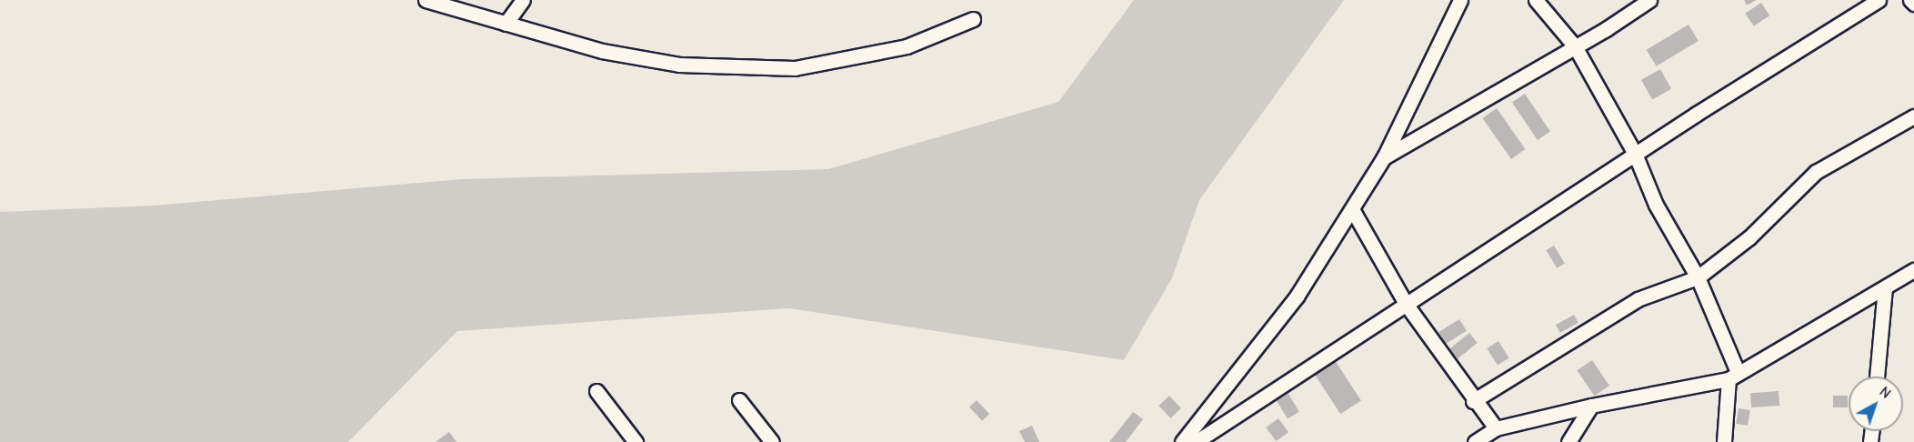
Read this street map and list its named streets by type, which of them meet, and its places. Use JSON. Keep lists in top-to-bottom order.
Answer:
{
  "north": "top right"
}
